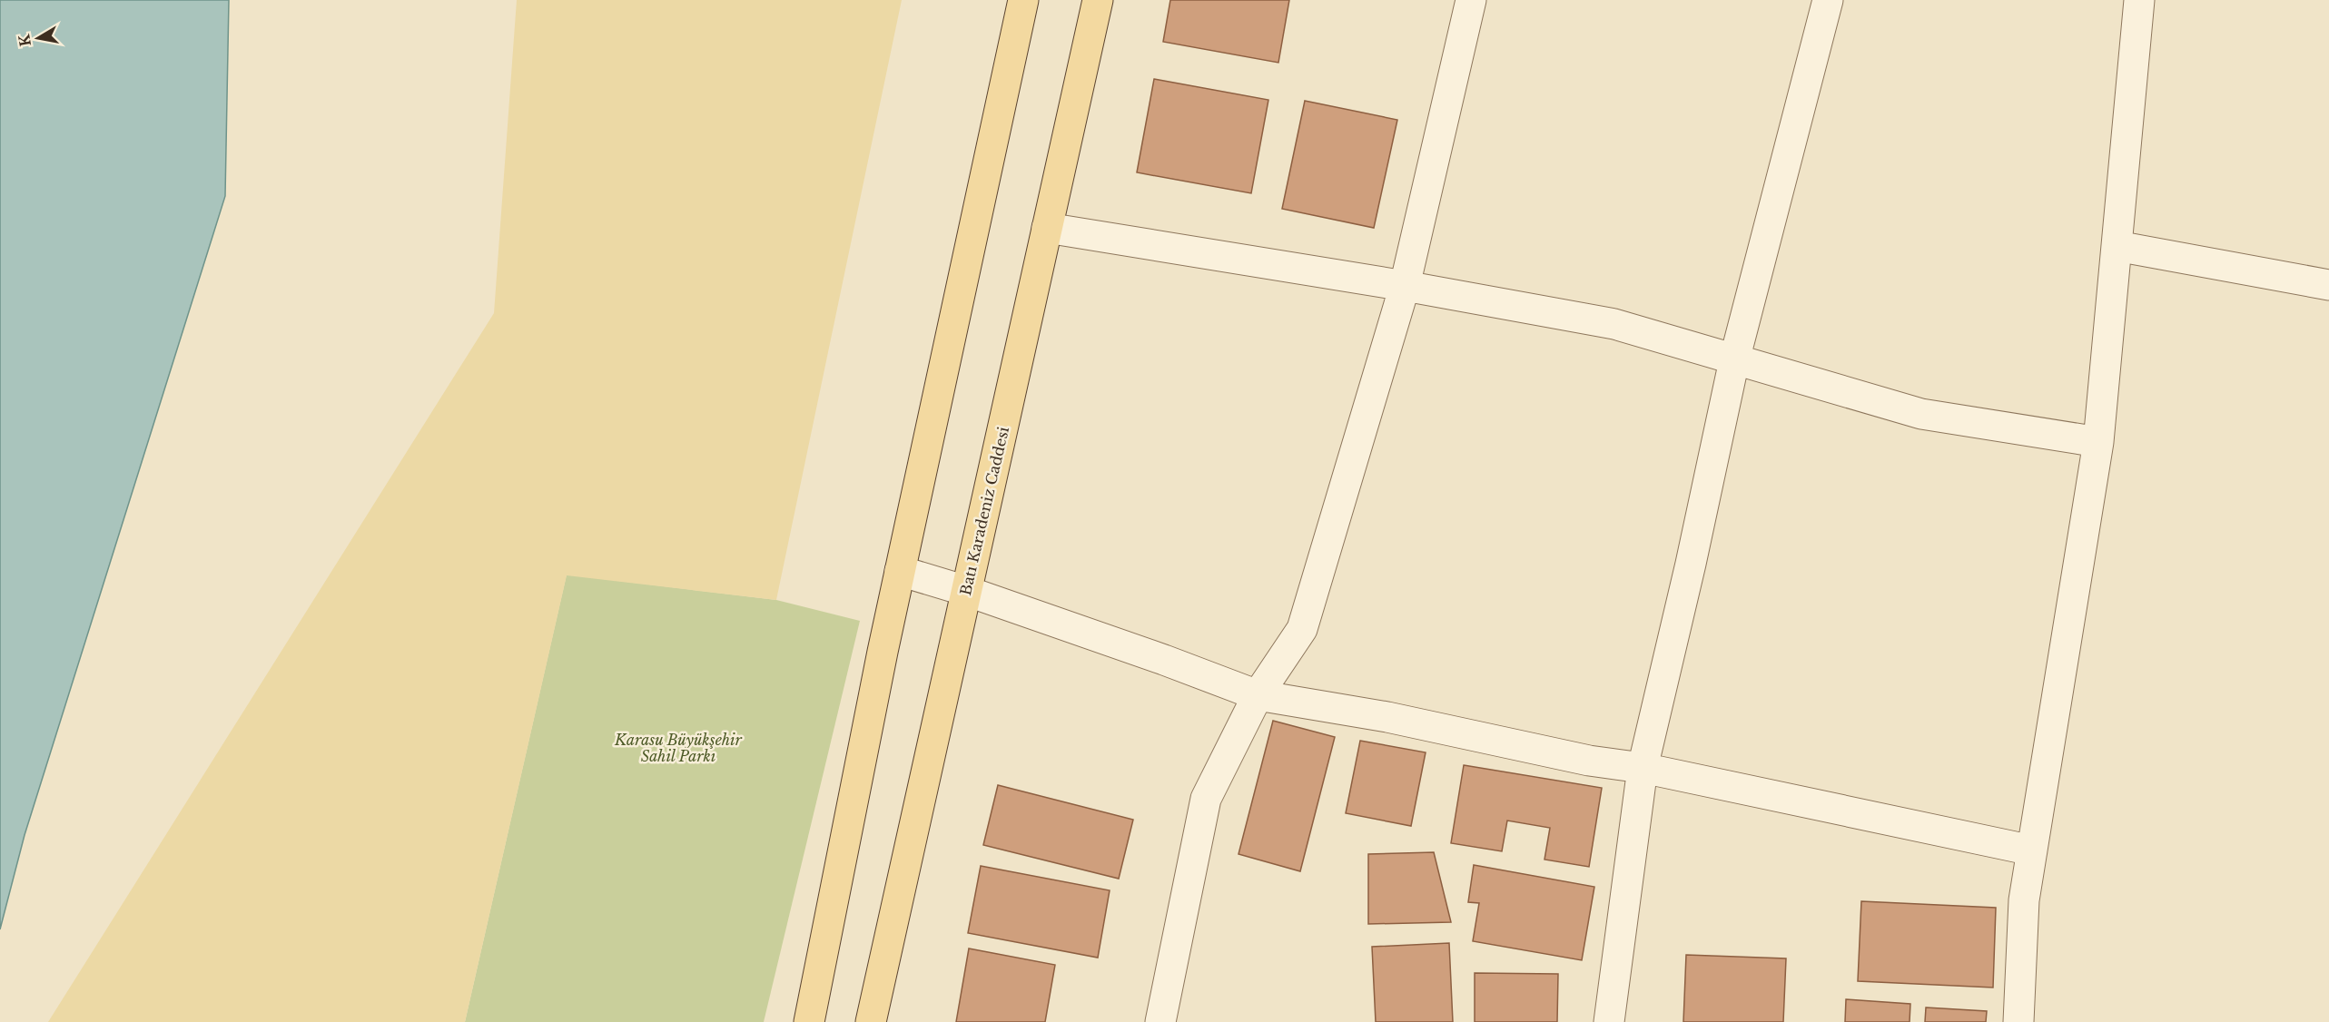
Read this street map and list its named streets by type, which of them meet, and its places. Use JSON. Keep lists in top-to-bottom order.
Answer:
{
  "streets": {
    "main road": ["Batı Karadeniz Caddesi"]
  },
  "parks": ["Karasu Büyükşehir Sahil Parkı"],
  "north": "left"
}
